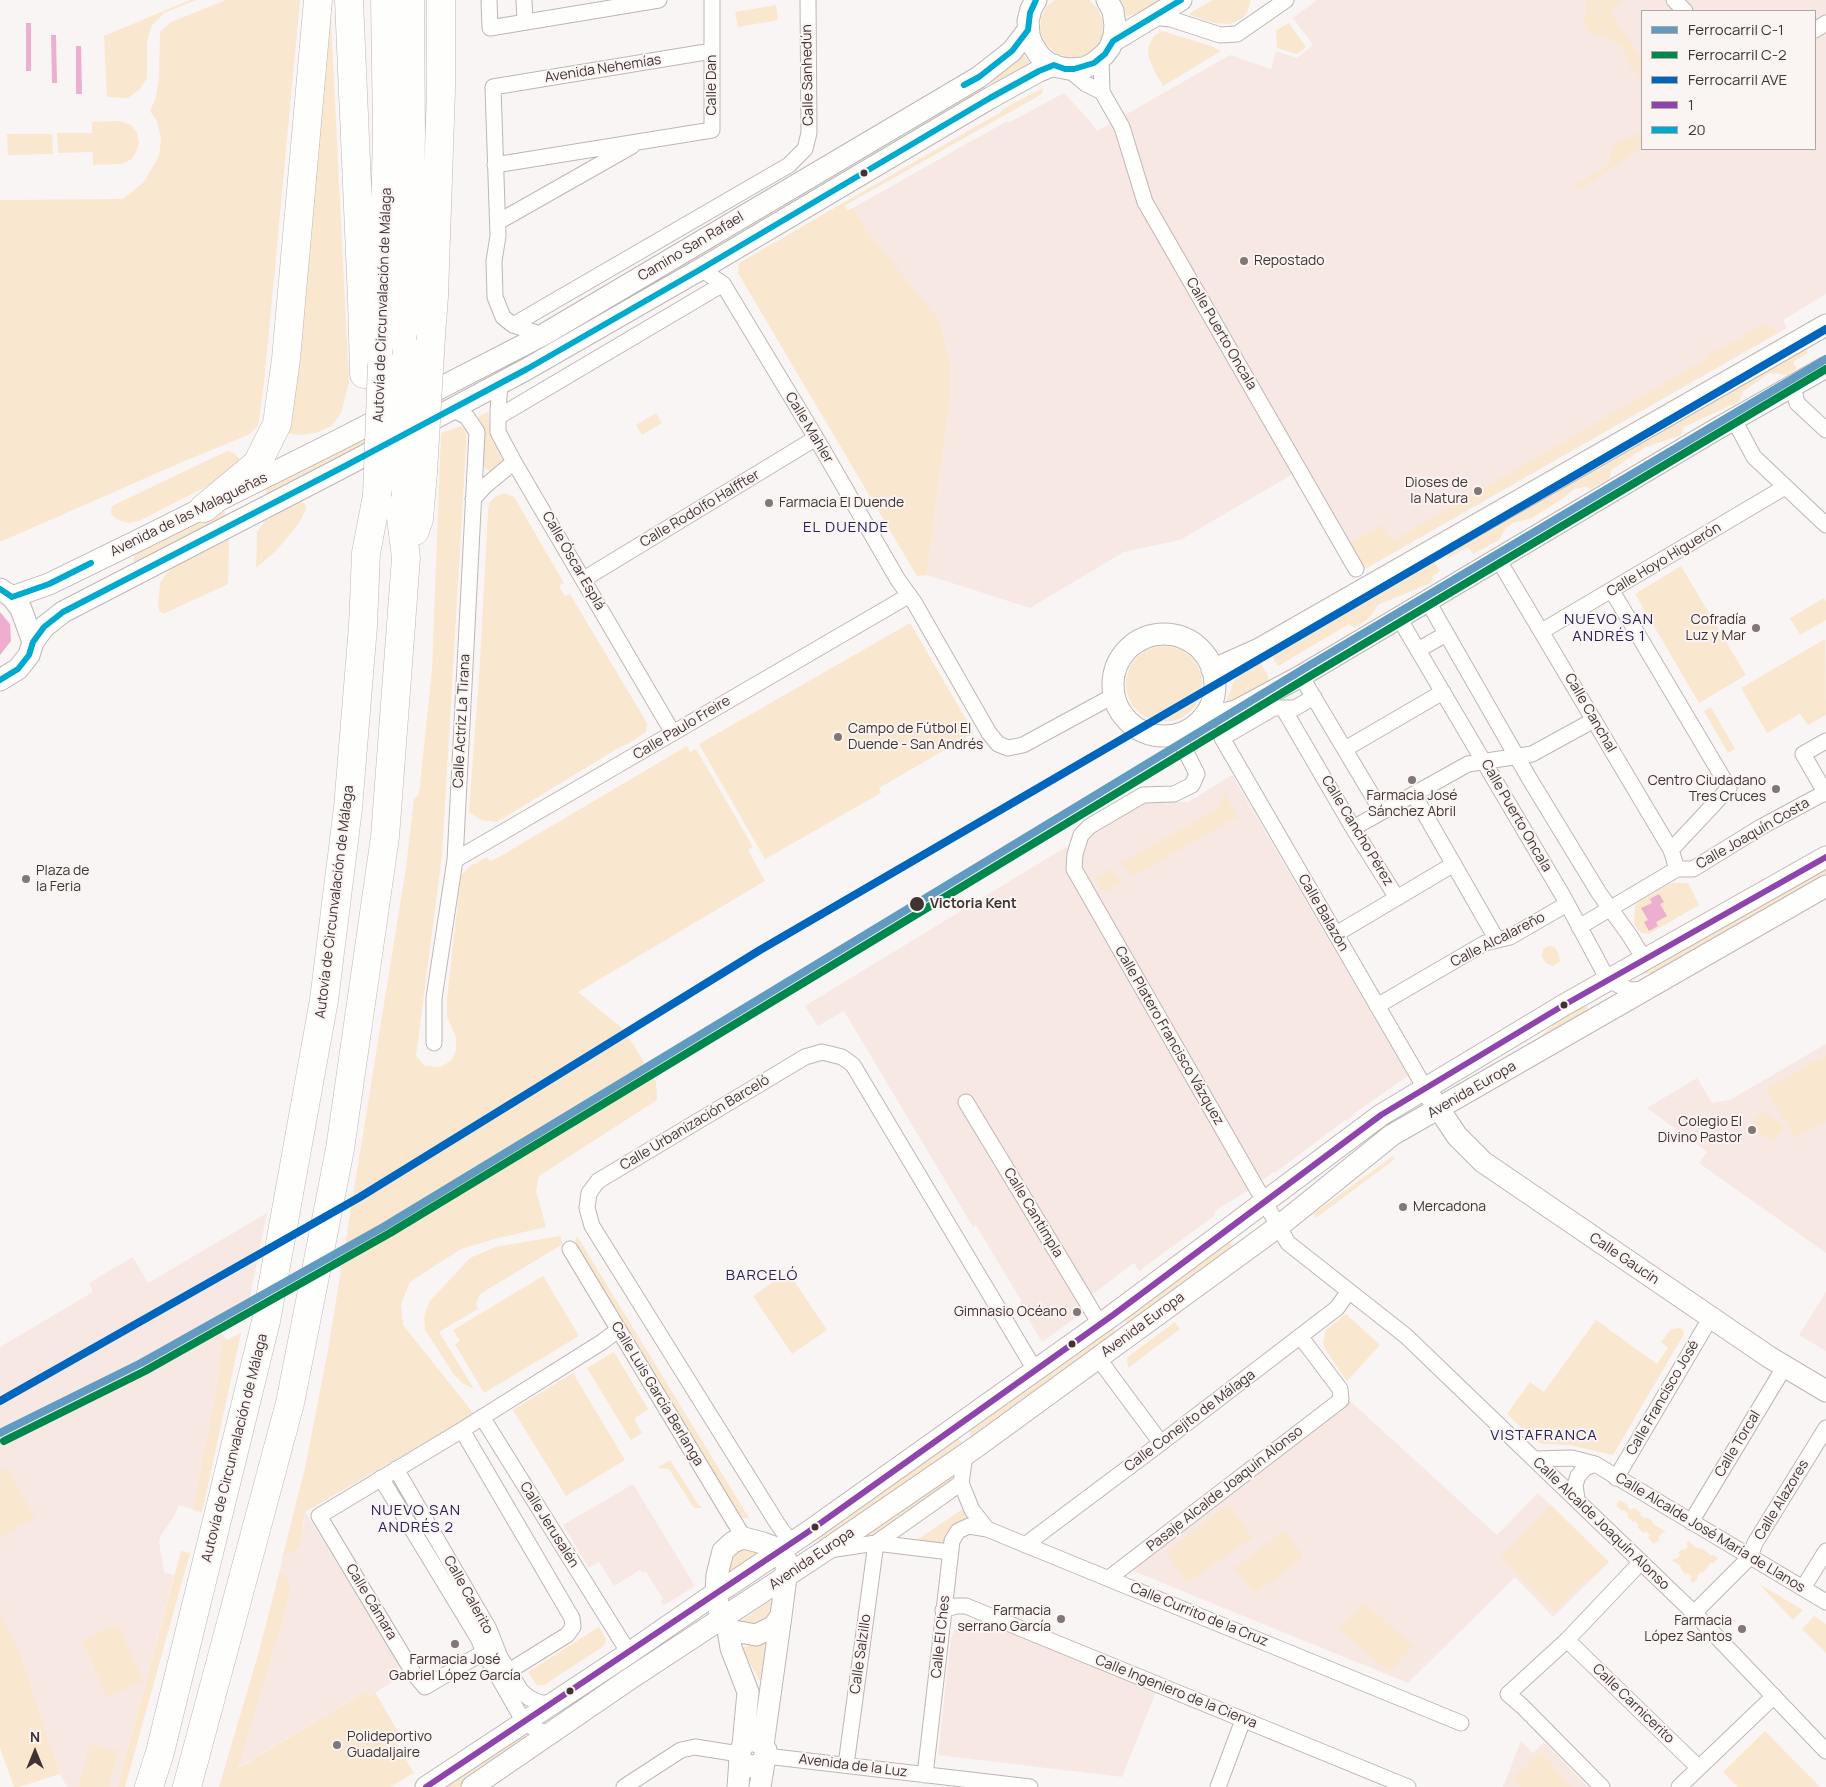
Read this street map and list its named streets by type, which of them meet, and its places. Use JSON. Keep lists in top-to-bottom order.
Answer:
{
  "streets": {
    "highway": ["Autovía de Circunvalación de Málaga"],
    "main road": [
      "Camino San Rafael",
      "Avenida de las Malagueñas",
      "Avenida Europa",
      "Calle Gaucín"
    ],
    "street": [
      "Avenida Nehemías",
      "Calle Sanhedún",
      "Calle Dan",
      "Calle Puerto Oncala",
      "Calle Mahler",
      "Calle Rodolfo Halffter",
      "Calle Hoyo Higuerón",
      "Calle Óscar Esplá",
      "Calle Canchal",
      "Calle Actriz La Tirana",
      "Calle Paulo Freire",
      "Calle Cancho Pérez",
      "Calle Joaquín Costa",
      "Calle Balazón",
      "Calle Alcalareño",
      "Calle Platero Francisco Vázquez",
      "Calle Urbanización Barceló",
      "Calle Cantimpla",
      "Calle Luis García Berlanga",
      "Calle Francisco José",
      "Calle Conejito de Málaga",
      "Calle Torcal",
      "Pasaje Alcalde Joaquín Alonso",
      "Calle Alazores",
      "Calle Alcalde Joaquín Alonso",
      "Calle Jerusalén",
      "Calle Alcalde José María de Llanos",
      "Calle Calerito",
      "Calle Cámara",
      "Calle Currito de la Cruz",
      "Calle El Ches",
      "Calle Salzillo",
      "Calle Ingeniero de la Cierva",
      "Calle Carnicerito",
      "Avenida de la Luz"
    ]
  },
  "crossings": [
    ["Avenida Nehemías", "Calle Dan"],
    ["Calle Sanhedún", "Camino San Rafael"],
    ["Camino San Rafael", "Calle Puerto Oncala"],
    ["Camino San Rafael", "Calle Mahler"],
    ["Camino San Rafael", "Avenida de las Malagueñas"],
    ["Camino San Rafael", "Calle Óscar Esplá"],
    ["Camino San Rafael", "Calle Actriz La Tirana"],
    ["Calle Puerto Oncala", "Calle Joaquín Costa"],
    ["Calle Puerto Oncala", "Calle Alcalareño"],
    ["Calle Puerto Oncala", "Avenida Europa"],
    ["Calle Mahler", "Calle Rodolfo Halffter"],
    ["Calle Mahler", "Calle Paulo Freire"],
    ["Calle Mahler", "Calle Platero Francisco Vázquez"],
    ["Calle Rodolfo Halffter", "Calle Óscar Esplá"],
    ["Calle Hoyo Higuerón", "Calle Canchal"],
    ["Calle Óscar Esplá", "Calle Paulo Freire"],
    ["Calle Canchal", "Calle Joaquín Costa"],
    ["Calle Actriz La Tirana", "Calle Paulo Freire"],
    ["Calle Cancho Pérez", "Calle Balazón"],
    ["Calle Balazón", "Calle Alcalareño"],
    ["Calle Balazón", "Avenida Europa"],
    ["Calle Balazón", "Calle Gaucín"],
    ["Calle Platero Francisco Vázquez", "Avenida Europa"],
    ["Calle Platero Francisco Vázquez", "Calle Alcalde Joaquín Alonso"],
    ["Avenida Europa", "Calle Urbanización Barceló"],
    ["Avenida Europa", "Calle Cantimpla"],
    ["Avenida Europa", "Calle Gaucín"],
    ["Avenida Europa", "Calle Alcalde Joaquín Alonso"],
    ["Avenida Europa", "Calle Jerusalén"],
    ["Avenida Europa", "Calle Calerito"],
    ["Calle Gaucín", "Calle Francisco José"],
    ["Calle Gaucín", "Calle Torcal"],
    ["Calle Francisco José", "Calle Alcalde José María de Llanos"],
    ["Calle Conejito de Málaga", "Pasaje Alcalde Joaquín Alonso"],
    ["Calle Conejito de Málaga", "Calle Alcalde Joaquín Alonso"],
    ["Calle Conejito de Málaga", "Calle Currito de la Cruz"],
    ["Calle Torcal", "Calle Alcalde José María de Llanos"],
    ["Pasaje Alcalde Joaquín Alonso", "Calle Currito de la Cruz"],
    ["Calle Alazores", "Calle Alcalde Joaquín Alonso"],
    ["Calle Alazores", "Calle Alcalde José María de Llanos"],
    ["Calle Alcalde Joaquín Alonso", "Calle Alcalde José María de Llanos"],
    ["Calle Jerusalén", "Calle Calerito"],
    ["Calle Calerito", "Calle Cámara"],
    ["Calle Currito de la Cruz", "Calle El Ches"],
    ["Calle El Ches", "Calle Ingeniero de la Cierva"],
    ["Calle El Ches", "Avenida de la Luz"],
    ["Calle Salzillo", "Avenida de la Luz"]
  ],
  "districts": [
    "EL DUENDE",
    "NUEVO SAN ANDRÉS 1",
    "BARCELÓ",
    "VISTAFRANCA",
    "NUEVO SAN ANDRÉS 2"
  ],
  "places": [
    "Repostado",
    "Dioses de la Natura",
    "Farmacia El Duende",
    "Cofradía Luz y Mar",
    "Campo de Fútbol El Duende - San Andrés",
    "Farmacia José Sánchez Abril",
    "Centro Ciudadano Tres Cruces",
    "Plaza de la Feria",
    "Victoria Kent",
    "Colegio El Divino Pastor",
    "Mercadona",
    "Gimnasio Océano",
    "Farmacia serrano García",
    "Farmacia López Santos",
    "Farmacia José Gabriel López García",
    "Polideportivo Guadaljaire"
  ],
  "lines": [
    "transit line 20",
    "rail line AVE",
    "rail line C-1",
    "rail line C-2",
    "transit line 1"
  ],
  "legend": [
    "Ferrocarril C-1",
    "Ferrocarril C-2",
    "Ferrocarril AVE",
    "1",
    "20"
  ],
  "north": "top"
}
